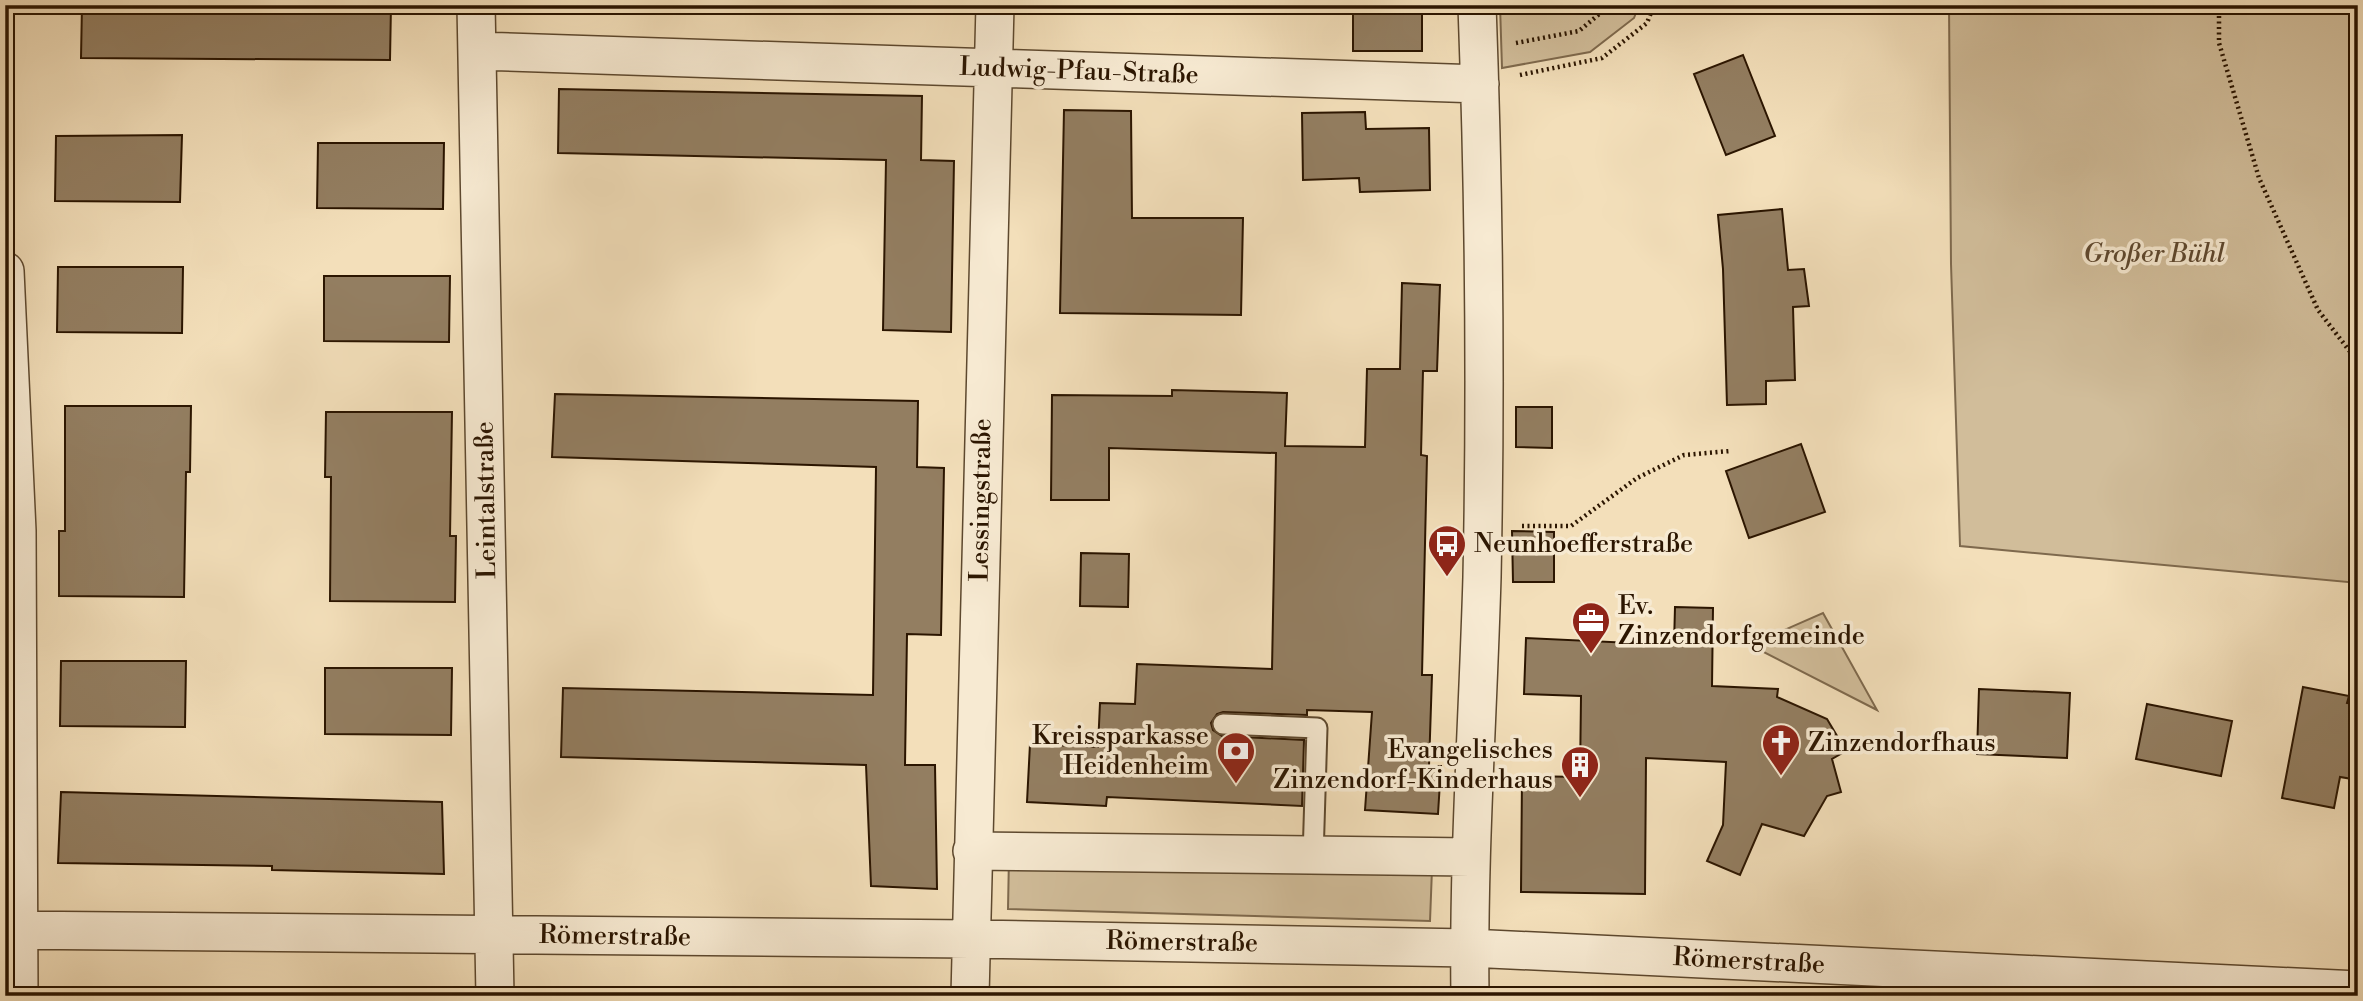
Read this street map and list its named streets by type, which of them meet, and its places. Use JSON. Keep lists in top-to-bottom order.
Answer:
{
  "streets": {
    "street": [
      "Ludwig-Pfau-Straße",
      "Leintalstraße",
      "Lessingstraße",
      "Römerstraße"
    ]
  },
  "crossings": [
    ["Ludwig-Pfau-Straße", "Leintalstraße"],
    ["Ludwig-Pfau-Straße", "Lessingstraße"],
    ["Leintalstraße", "Römerstraße"],
    ["Lessingstraße", "Römerstraße"]
  ],
  "parks": ["Großer Bühl"],
  "places": {
    "bus stop": ["Neunhoefferstraße"],
    "office": ["Ev. Zinzendorfgemeinde"],
    "church": ["Zinzendorfhaus"],
    "bank": ["Kreissparkasse Heidenheim"],
    "building": ["Evangelisches Zinzendorf-Kinderhaus"]
  }
}
